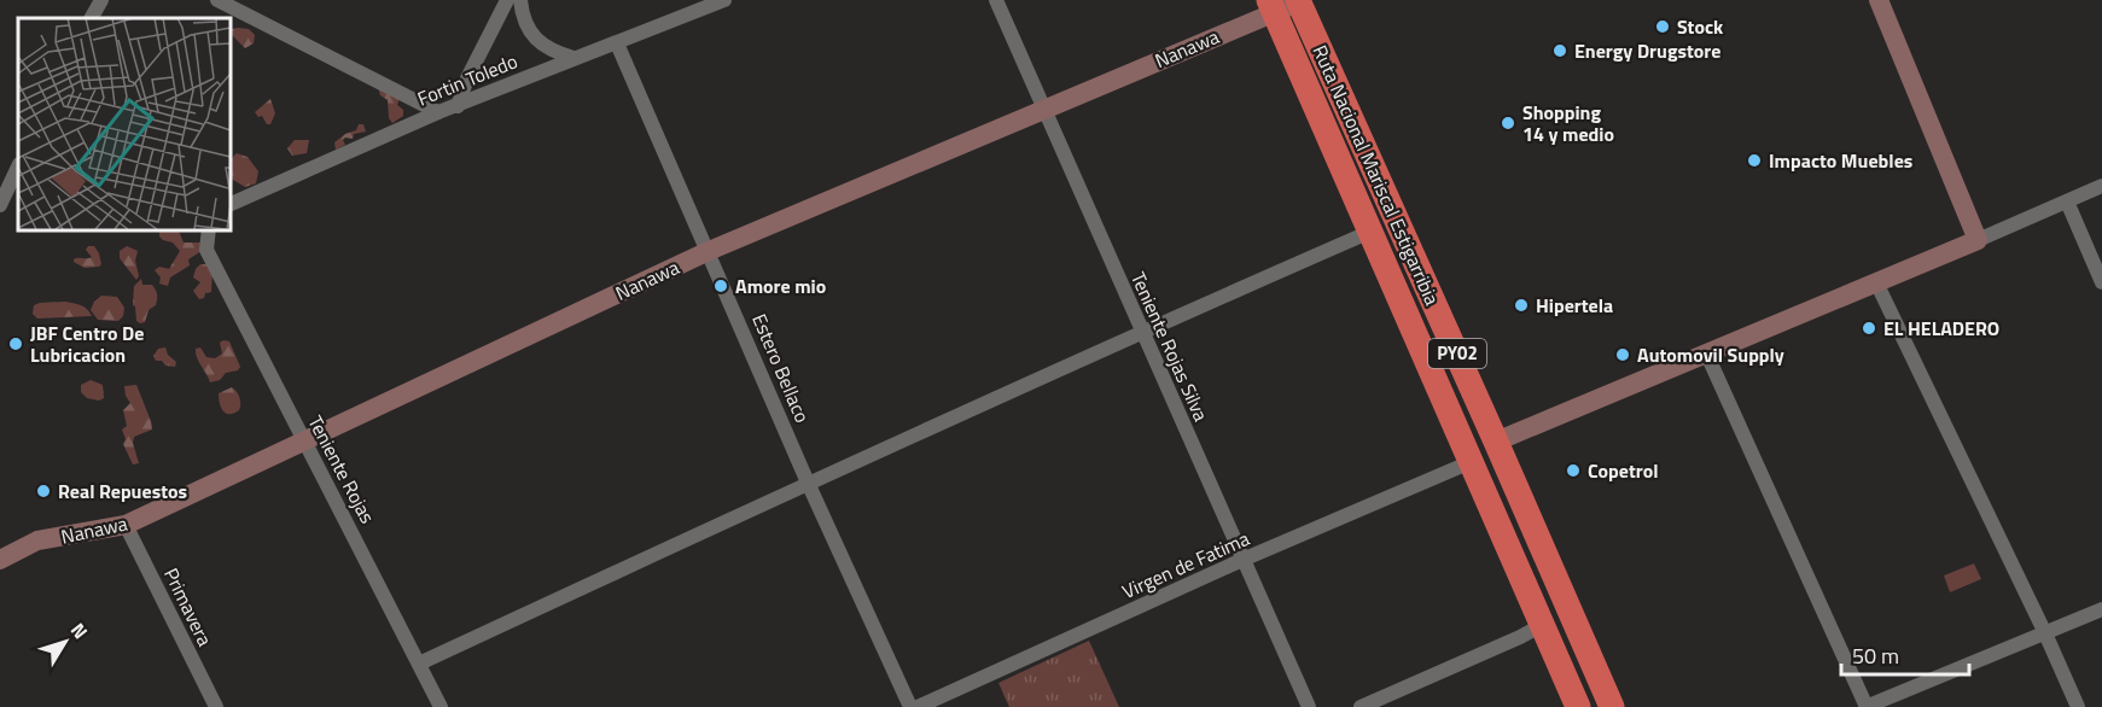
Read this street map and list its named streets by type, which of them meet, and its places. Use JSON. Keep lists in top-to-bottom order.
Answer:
{
  "streets": {
    "highway": ["Ruta Nacional Mariscal Estigarribia", "PY02"],
    "street": [
      "Nanawa",
      "Fortin Toledo",
      "Teniente Rojas Silva",
      "Estero Bellaco",
      "Teniente Rojas",
      "Virgen de Fatima",
      "Primavera"
    ]
  },
  "crossings": [
    ["Nanawa", "Ruta Nacional Mariscal Estigarribia"],
    ["Nanawa", "Teniente Rojas Silva"],
    ["Nanawa", "Estero Bellaco"],
    ["Nanawa", "Teniente Rojas"],
    ["Nanawa", "Primavera"],
    ["Fortin Toledo", "Estero Bellaco"],
    ["Ruta Nacional Mariscal Estigarribia", "Virgen de Fatima"],
    ["Teniente Rojas Silva", "Virgen de Fatima"]
  ],
  "places": [
    "Stock",
    "Energy Drugstore",
    "Shopping 14 y medio",
    "Impacto Muebles",
    "Amore mio",
    "Hipertela",
    "EL HELADERO",
    "JBF Centro De Lubricacion",
    "Automovil Supply",
    "Copetrol",
    "Real Repuestos"
  ],
  "scale_bar": "50 m",
  "north": "top right"
}
